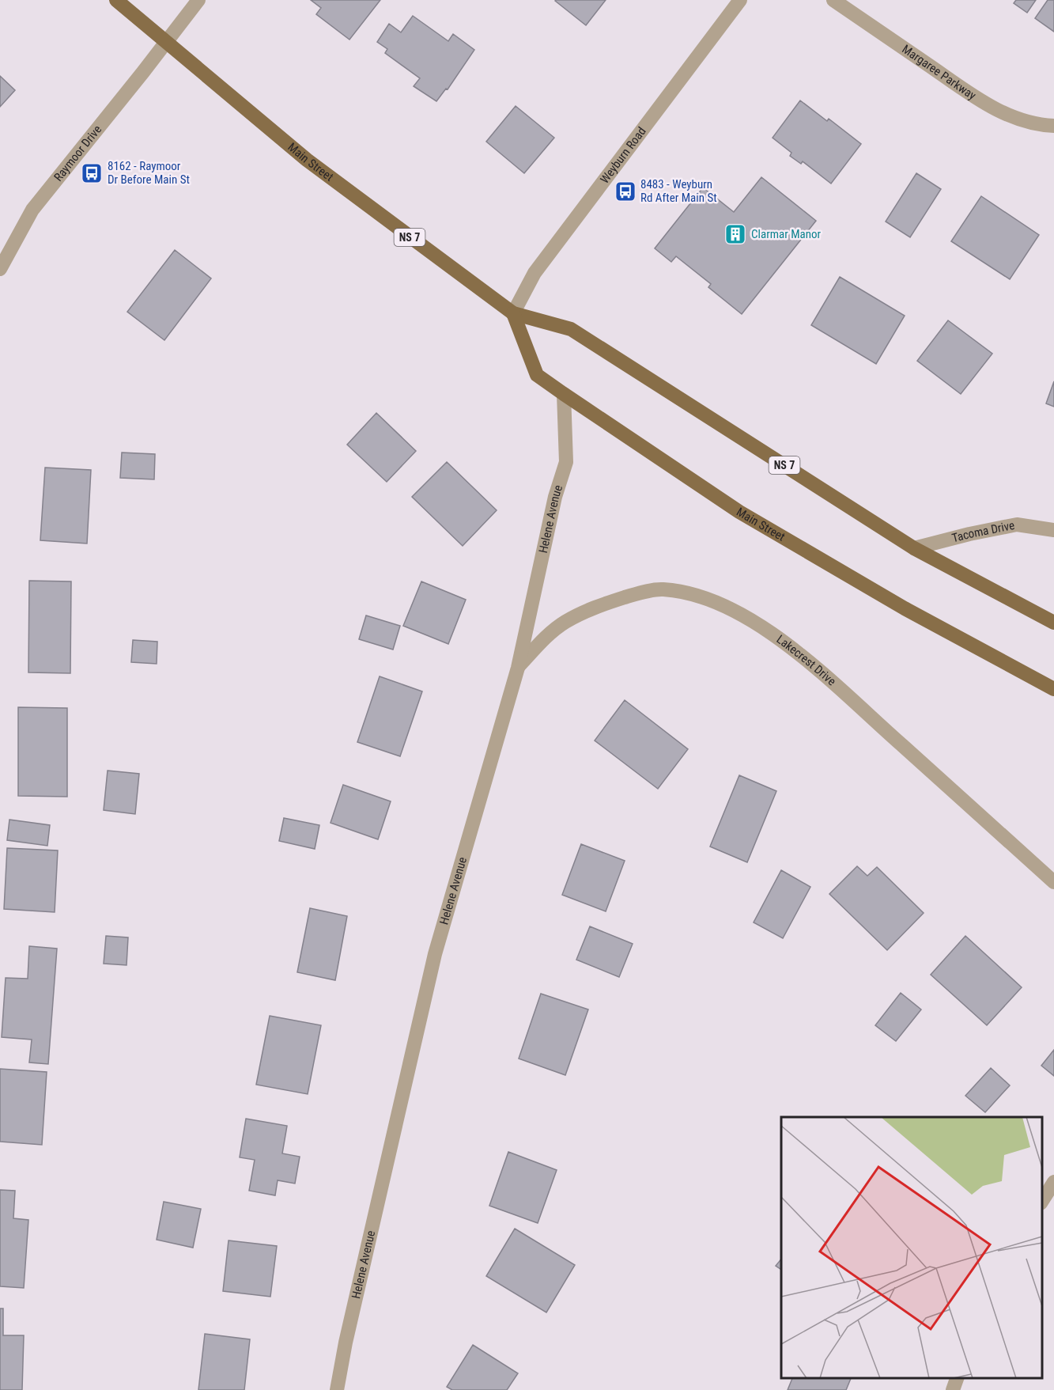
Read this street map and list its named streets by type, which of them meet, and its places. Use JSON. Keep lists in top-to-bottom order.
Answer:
{
  "streets": {
    "main road": ["Main Street", "NS 7"],
    "street": [
      "Margaree Parkway",
      "Raymoor Drive",
      "Weyburn Road",
      "Helene Avenue",
      "Tacoma Drive",
      "Lakecrest Drive"
    ]
  },
  "crossings": [
    ["Raymoor Drive", "Main Street"],
    ["Weyburn Road", "Main Street"],
    ["Main Street", "Helene Avenue"],
    ["Main Street", "Tacoma Drive"],
    ["Helene Avenue", "Lakecrest Drive"]
  ],
  "places": {
    "bus stop": ["8162 - Raymoor Dr Before Main St", "8483 - Weyburn Rd After Main St"],
    "building": ["Clarmar Manor"]
  }
}
